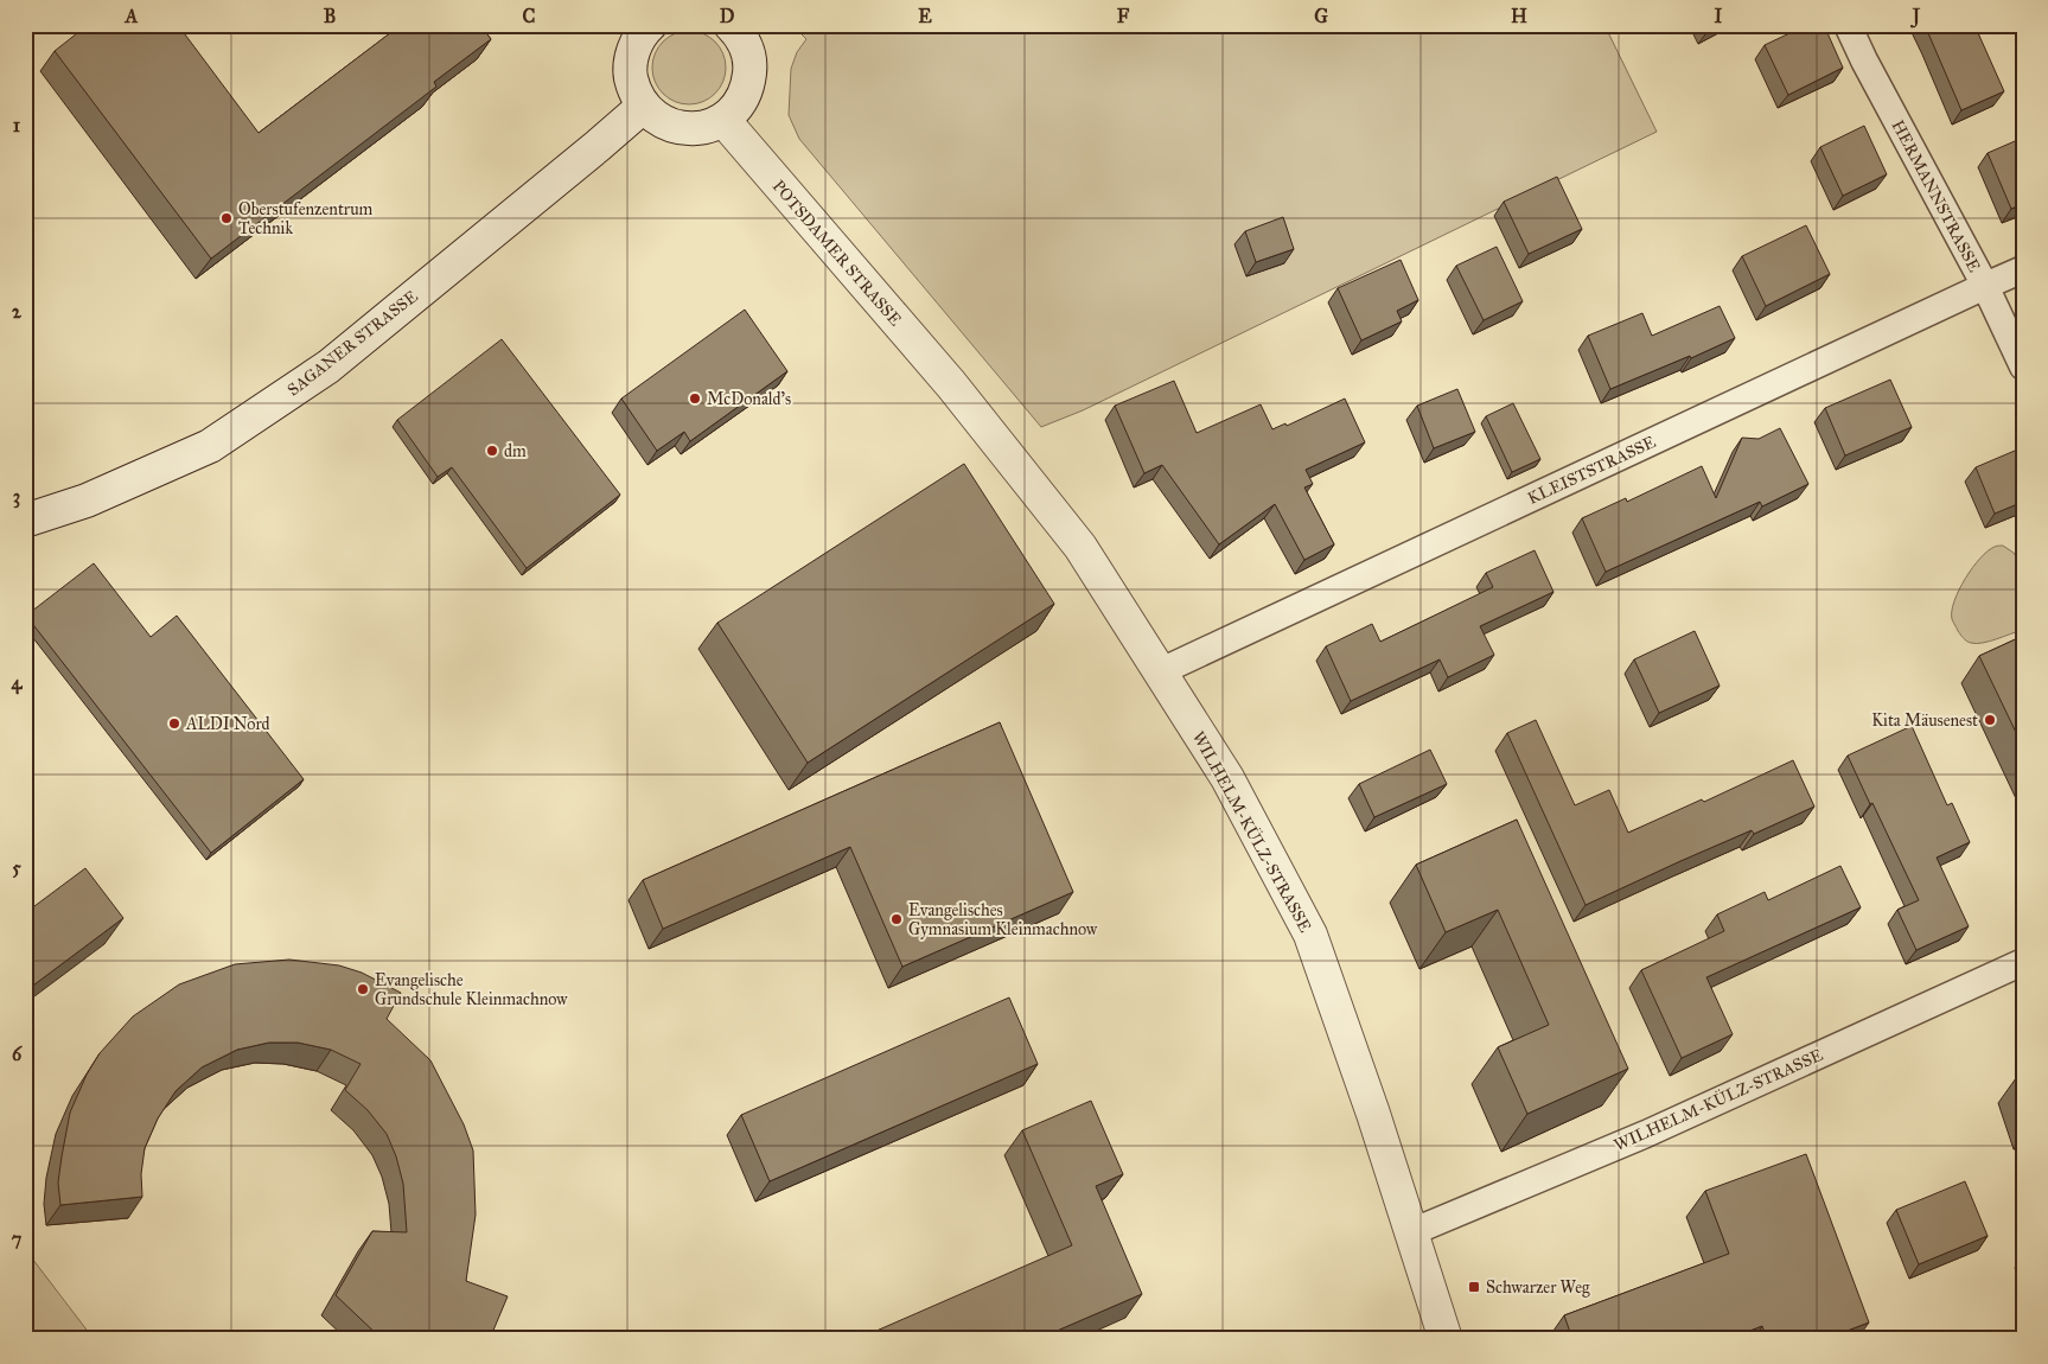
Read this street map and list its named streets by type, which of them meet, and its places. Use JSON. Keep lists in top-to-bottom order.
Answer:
{
  "streets": {
    "street": [
      "HERMANNSTRASSE",
      "POTSDAMER STRASSE",
      "SAGANER STRASSE",
      "KLEISTSTRASSE",
      "WILHELM-KÜLZ-STRASSE"
    ]
  },
  "crossings": [
    ["HERMANNSTRASSE", "KLEISTSTRASSE"],
    ["POTSDAMER STRASSE", "WILHELM-KÜLZ-STRASSE"],
    ["KLEISTSTRASSE", "WILHELM-KÜLZ-STRASSE"]
  ],
  "places": {
    "other": [
      "Oberstufenzentrum Technik",
      "McDonald's",
      "dm",
      "Kita Mäusenest",
      "ALDI Nord",
      "Evangelisches Gymnasium Kleinmachnow",
      "Evangelische Grundschule Kleinmachnow"
    ],
    "transit": ["Schwarzer Weg"]
  },
  "grid": {
    "columns": [
      "A",
      "B",
      "C",
      "D",
      "E",
      "F",
      "G",
      "H",
      "I",
      "J"
    ],
    "rows": [
      "1",
      "2",
      "3",
      "4",
      "5",
      "6",
      "7"
    ]
  }
}
